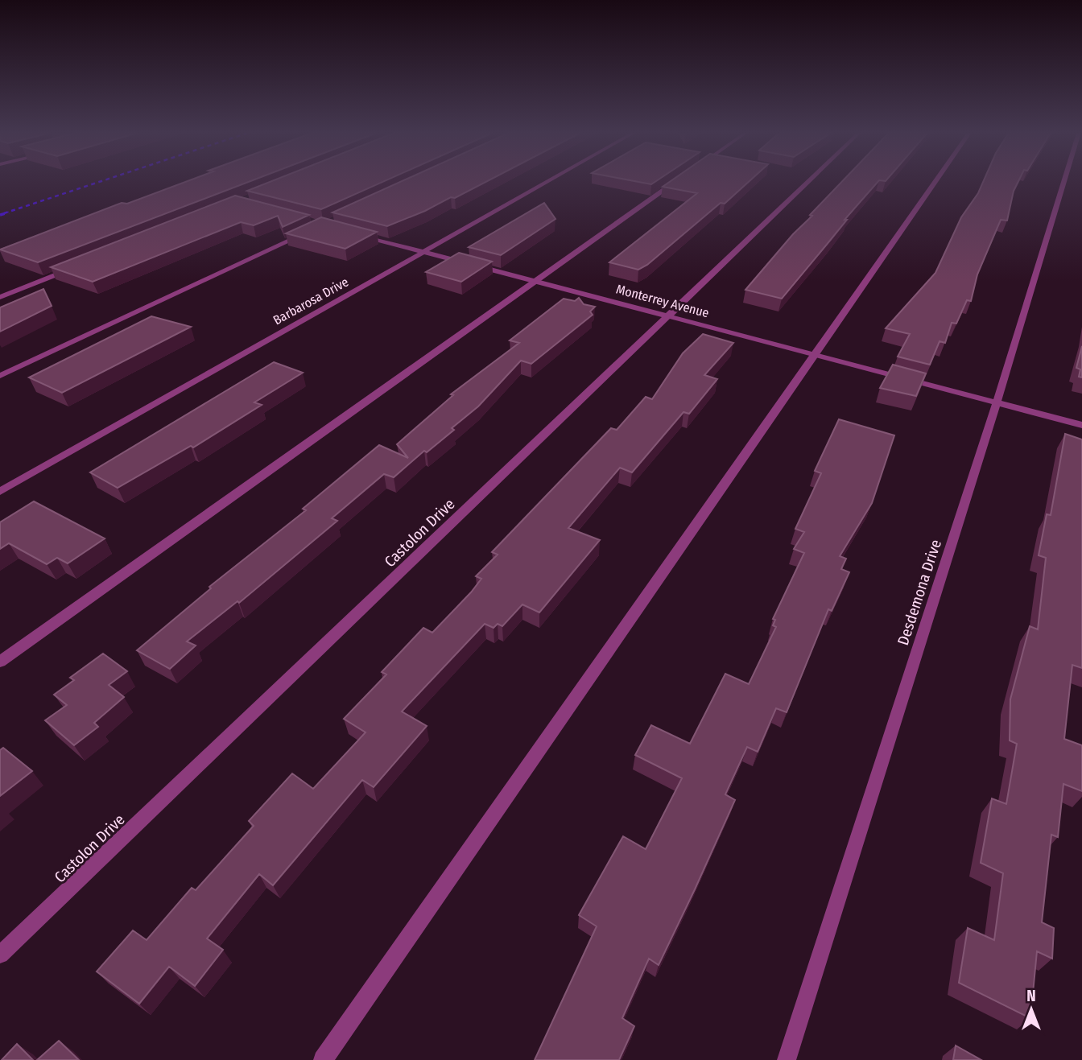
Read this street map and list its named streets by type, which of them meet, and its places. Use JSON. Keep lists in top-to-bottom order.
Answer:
{
  "streets": {
    "street": [
      "Barbarosa Drive",
      "Monterrey Avenue",
      "Castolon Drive",
      "Desdemona Drive"
    ]
  },
  "crossings": [
    ["Barbarosa Drive", "Monterrey Avenue"],
    ["Monterrey Avenue", "Castolon Drive"],
    ["Monterrey Avenue", "Desdemona Drive"]
  ],
  "north": "top"
}
